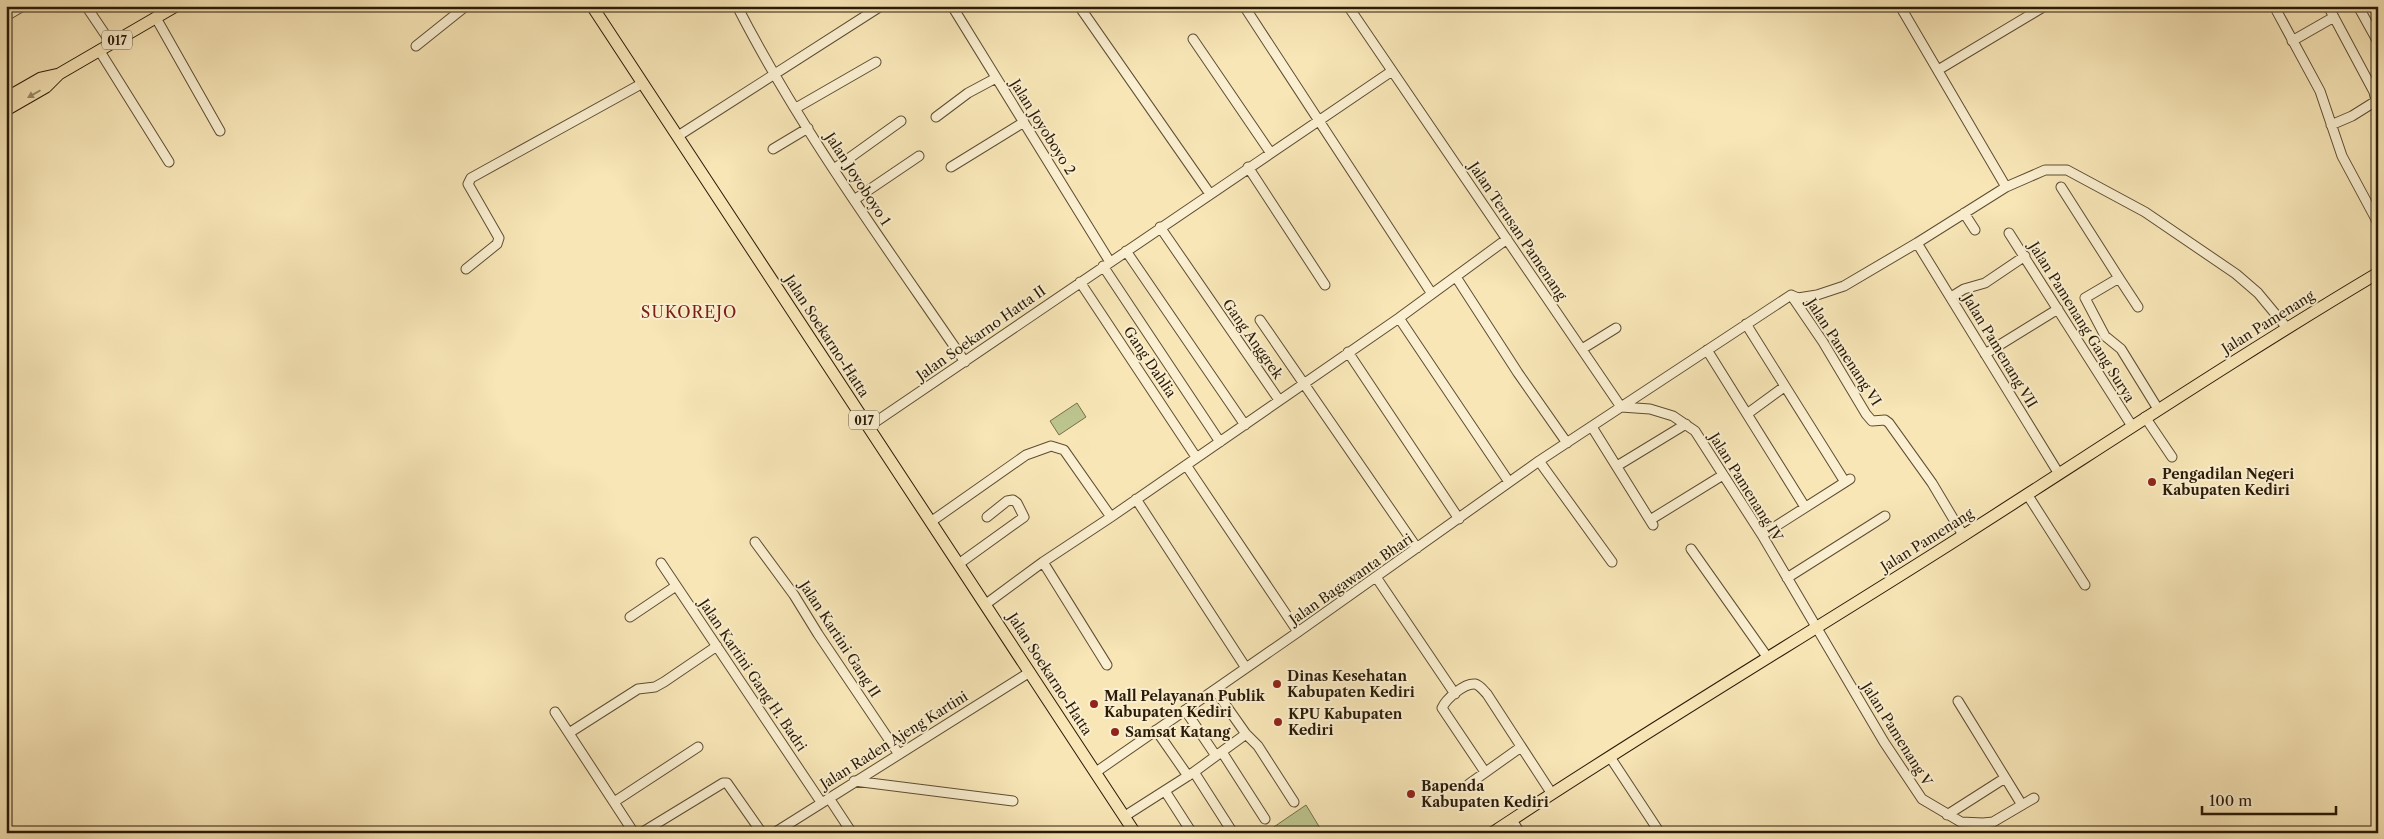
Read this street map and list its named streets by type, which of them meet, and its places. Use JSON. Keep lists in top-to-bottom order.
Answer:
{
  "streets": {
    "main road": ["017", "Jalan Pamenang", "Jalan Soekarno-Hatta"],
    "street": [
      "Jalan Joyoboyo 2",
      "Jalan Joyoboyo 1",
      "Jalan Terusan Pamenang",
      "Jalan Pamenang Gang Surya",
      "Jalan Soekarno Hatta II",
      "Gang Anggrek",
      "Jalan Pamenang VII",
      "Jalan Pamenang VI",
      "Gang Dahlia",
      "Jalan Pamenang IV",
      "Jalan Bagawanta Bhari",
      "Jalan Kartini Gang II",
      "Jalan Kartini Gang H. Badri",
      "Jalan Pamenang V",
      "Jalan Raden Ajeng Kartini"
    ]
  },
  "crossings": [
    ["Jalan Joyoboyo 2", "Jalan Soekarno Hatta II"],
    ["Jalan Joyoboyo 1", "Jalan Soekarno Hatta II"],
    ["Jalan Terusan Pamenang", "Jalan Soekarno Hatta II"],
    ["Jalan Terusan Pamenang", "Jalan Pamenang IV"],
    ["Jalan Terusan Pamenang", "Jalan Bagawanta Bhari"],
    ["Jalan Pamenang Gang Surya", "Jalan Pamenang"],
    ["Jalan Pamenang", "Jalan Pamenang VII"],
    ["Jalan Pamenang", "Jalan Pamenang VI"],
    ["Jalan Pamenang", "Jalan Pamenang IV"],
    ["Jalan Pamenang", "Jalan Pamenang V"],
    ["Jalan Soekarno Hatta II", "Jalan Soekarno-Hatta"],
    ["Jalan Soekarno Hatta II", "Gang Anggrek"],
    ["Jalan Soekarno Hatta II", "Gang Dahlia"],
    ["Jalan Soekarno-Hatta", "Jalan Bagawanta Bhari"],
    ["Jalan Soekarno-Hatta", "Jalan Raden Ajeng Kartini"],
    ["Jalan Pamenang VI", "Jalan Bagawanta Bhari"],
    ["Jalan Pamenang IV", "Jalan Bagawanta Bhari"],
    ["Jalan Pamenang IV", "Jalan Pamenang V"],
    ["Jalan Kartini Gang II", "Jalan Raden Ajeng Kartini"],
    ["Jalan Kartini Gang H. Badri", "Jalan Raden Ajeng Kartini"]
  ],
  "districts": ["SUKOREJO"],
  "places": [
    "Pengadilan Negeri Kabupaten Kediri",
    "Dinas Kesehatan Kabupaten Kediri",
    "Mall Pelayanan Publik Kabupaten Kediri",
    "KPU Kabupaten Kediri",
    "Samsat Katang",
    "Bapenda Kabupaten Kediri"
  ],
  "scale_bar": "100 m"
}
